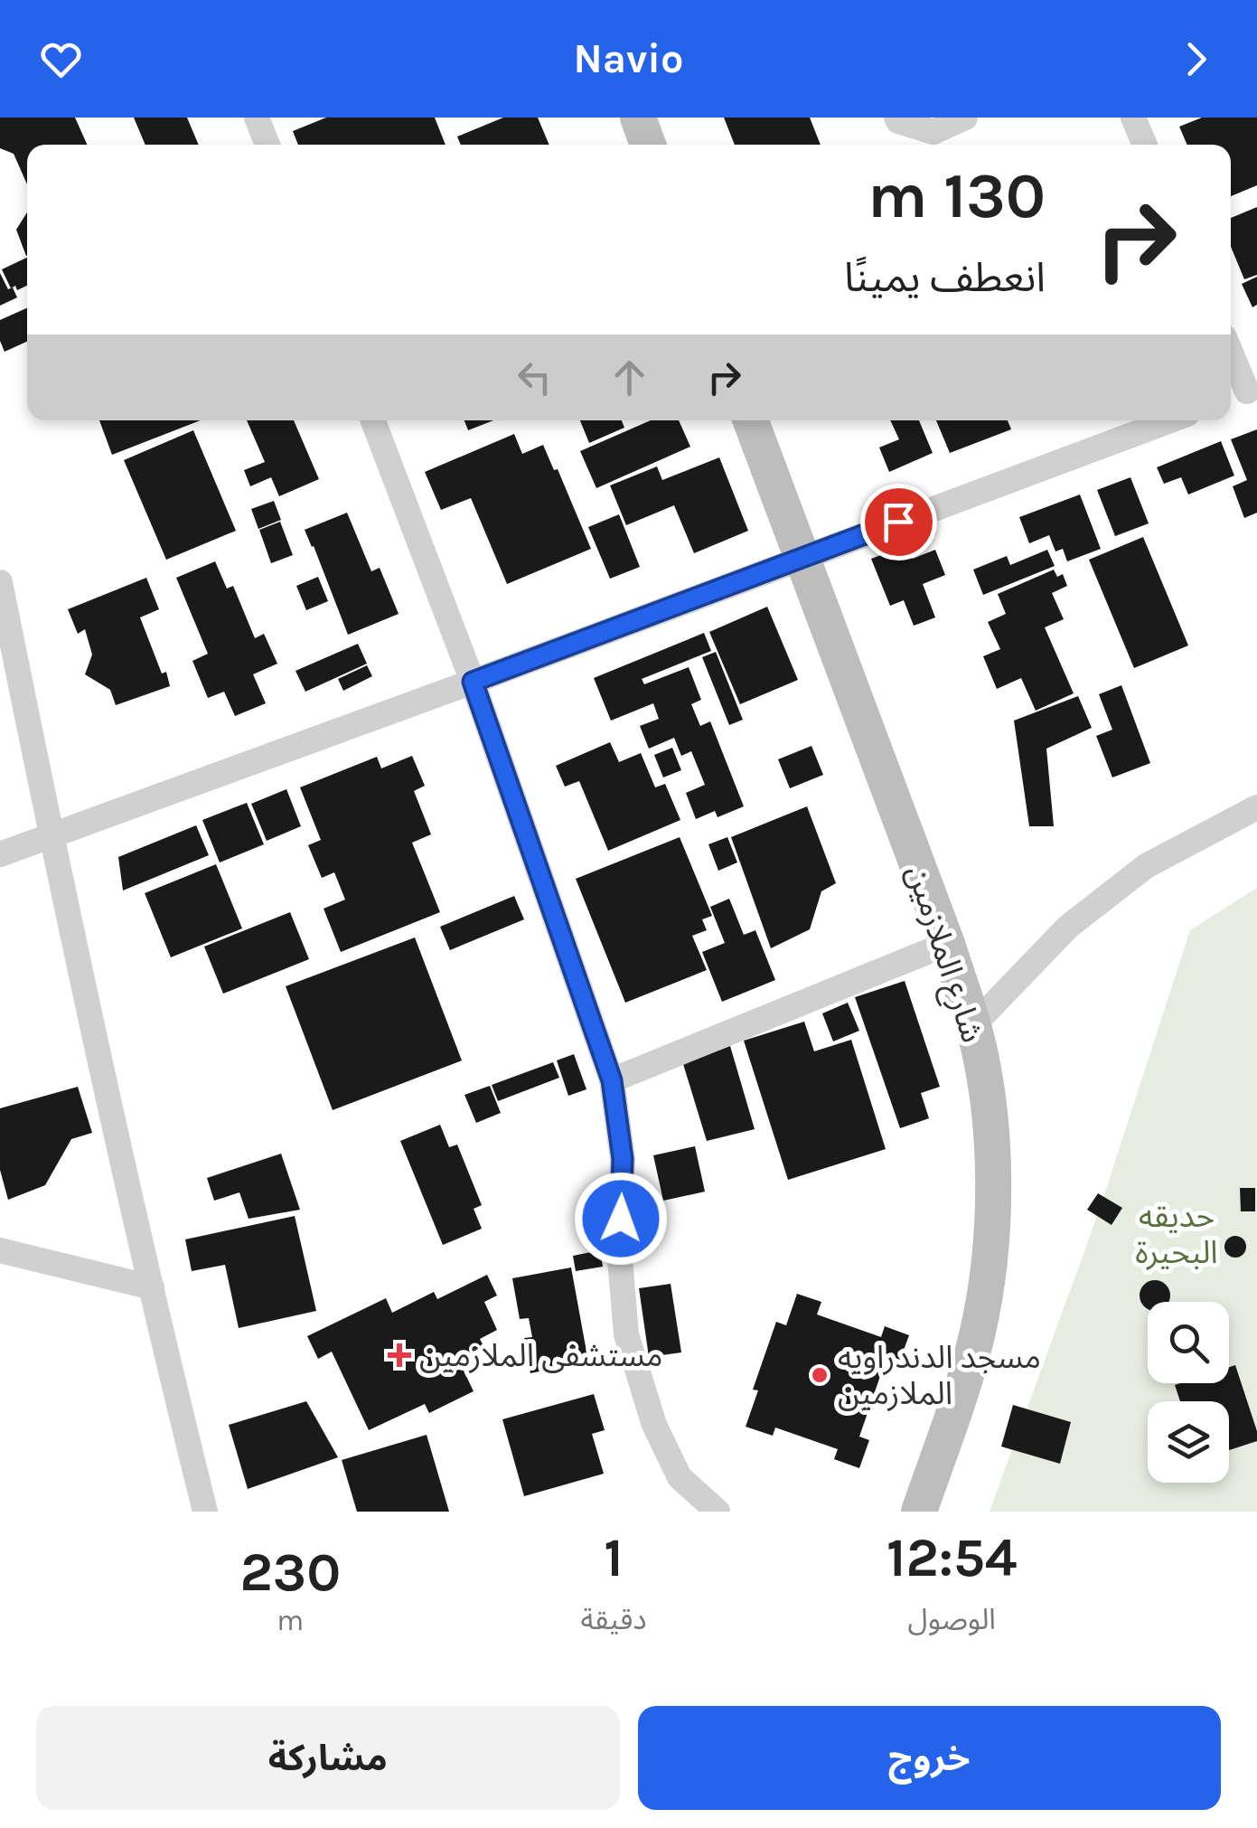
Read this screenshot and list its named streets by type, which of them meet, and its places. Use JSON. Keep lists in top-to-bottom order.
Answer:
{
  "streets": {
    "street": ["شارع الملازمين"]
  },
  "parks": ["حديقه البحيرة"],
  "places": {
    "health": ["مستشفى الملازمين"],
    "other": ["مسجد الدندراويه الملازمين"]
  },
  "page": {
    "header": "Navio",
    "turn": ["130 m", "انعطف يمينًا"],
    "eta": [
      "12:54",
      "الوصول",
      "1",
      "دقيقة",
      "230",
      "m"
    ],
    "buttons": ["خروج", "مشاركة"]
  }
}
